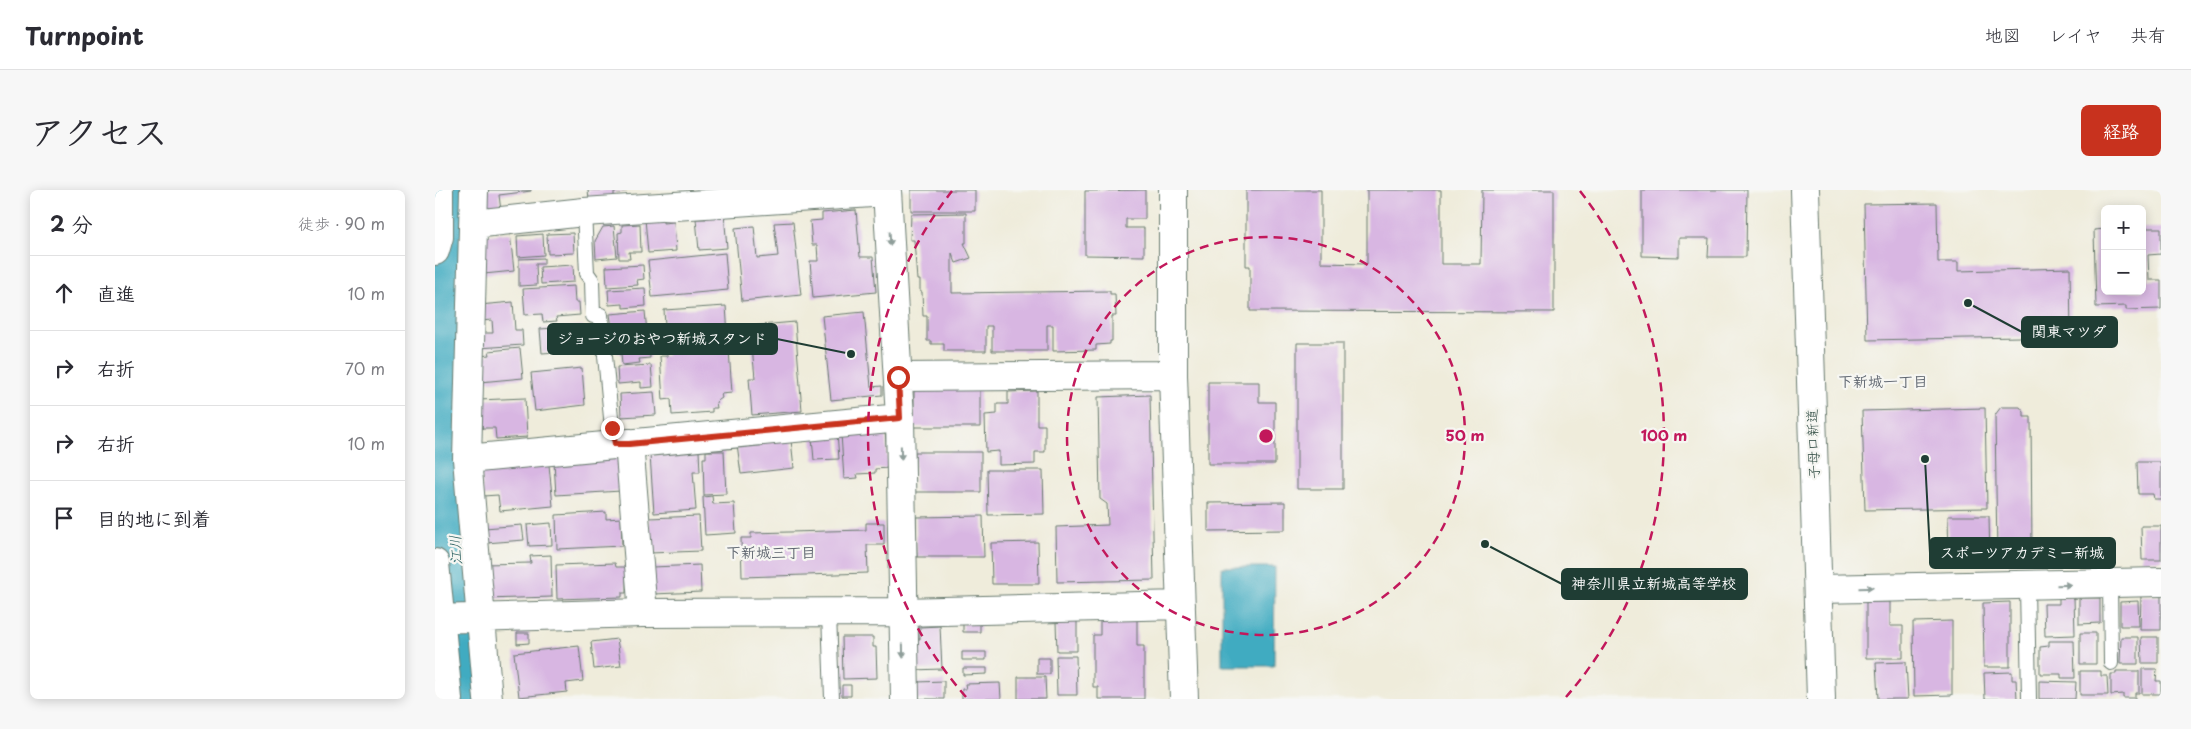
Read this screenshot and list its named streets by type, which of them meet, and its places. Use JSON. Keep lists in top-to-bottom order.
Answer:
{
  "streets": {
    "street": ["子母口新道"]
  },
  "districts": ["下新城一丁目", "下新城三丁目"],
  "water": ["江川"],
  "places": [
    "関東マツダ",
    "ジョージのおやつ新城スタンド",
    "スポーツアカデミー新城",
    "神奈川県立新城高等学校"
  ],
  "page": {
    "header": "Turnpoint",
    "nav": ["地図", "レイヤ", "共有"],
    "title": "アクセス",
    "buttons": "経路",
    "heading": ["2 分", "徒歩 · 90 m"],
    "map_buttons": ["+", "−"],
    "list": [
      ["直進", "10 m"],
      ["右折", "70 m"],
      ["右折", "10 m"],
      "目的地に到着"
    ]
  },
  "rings": ["50 m", "100 m"]
}
